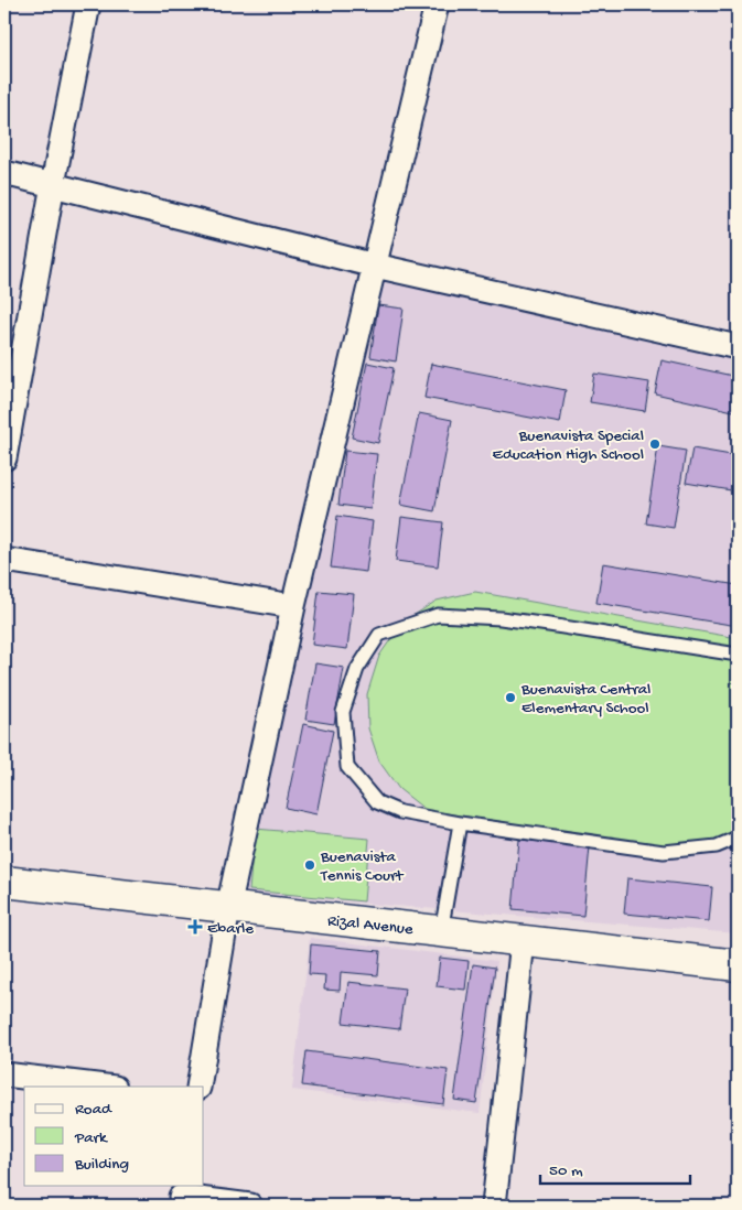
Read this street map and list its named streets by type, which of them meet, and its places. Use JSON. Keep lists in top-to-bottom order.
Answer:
{
  "streets": {
    "street": ["Rizal Avenue"]
  },
  "places": {
    "other": ["Buenavista Special Education High School", "Buenavista Central Elementary School", "Buenavista Tennis Court"],
    "health": ["Ebarle"]
  },
  "legend": ["Road", "Park", "Building"],
  "scale_bar": "50 m"
}
